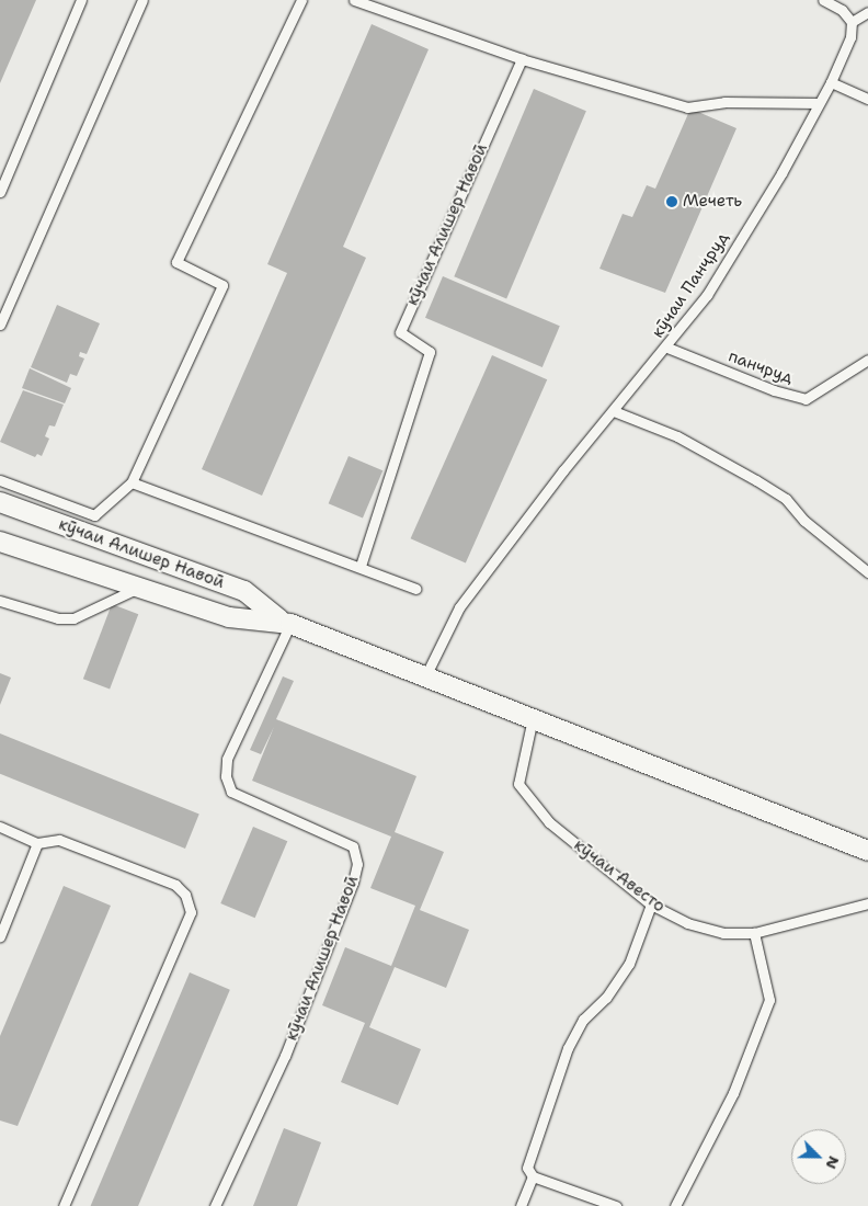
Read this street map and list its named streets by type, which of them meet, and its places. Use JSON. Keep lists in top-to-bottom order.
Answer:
{
  "streets": {
    "street": ["кӯчаи Алишер Навоӣ"],
    "lane": ["кӯчаи Панҷруд", "панчруд", "кӯчаи Авесто"]
  },
  "crossings": [
    ["кӯчаи Панҷруд", "панчруд"]
  ],
  "places": ["Мечеть"],
  "north": "bottom right"
}
